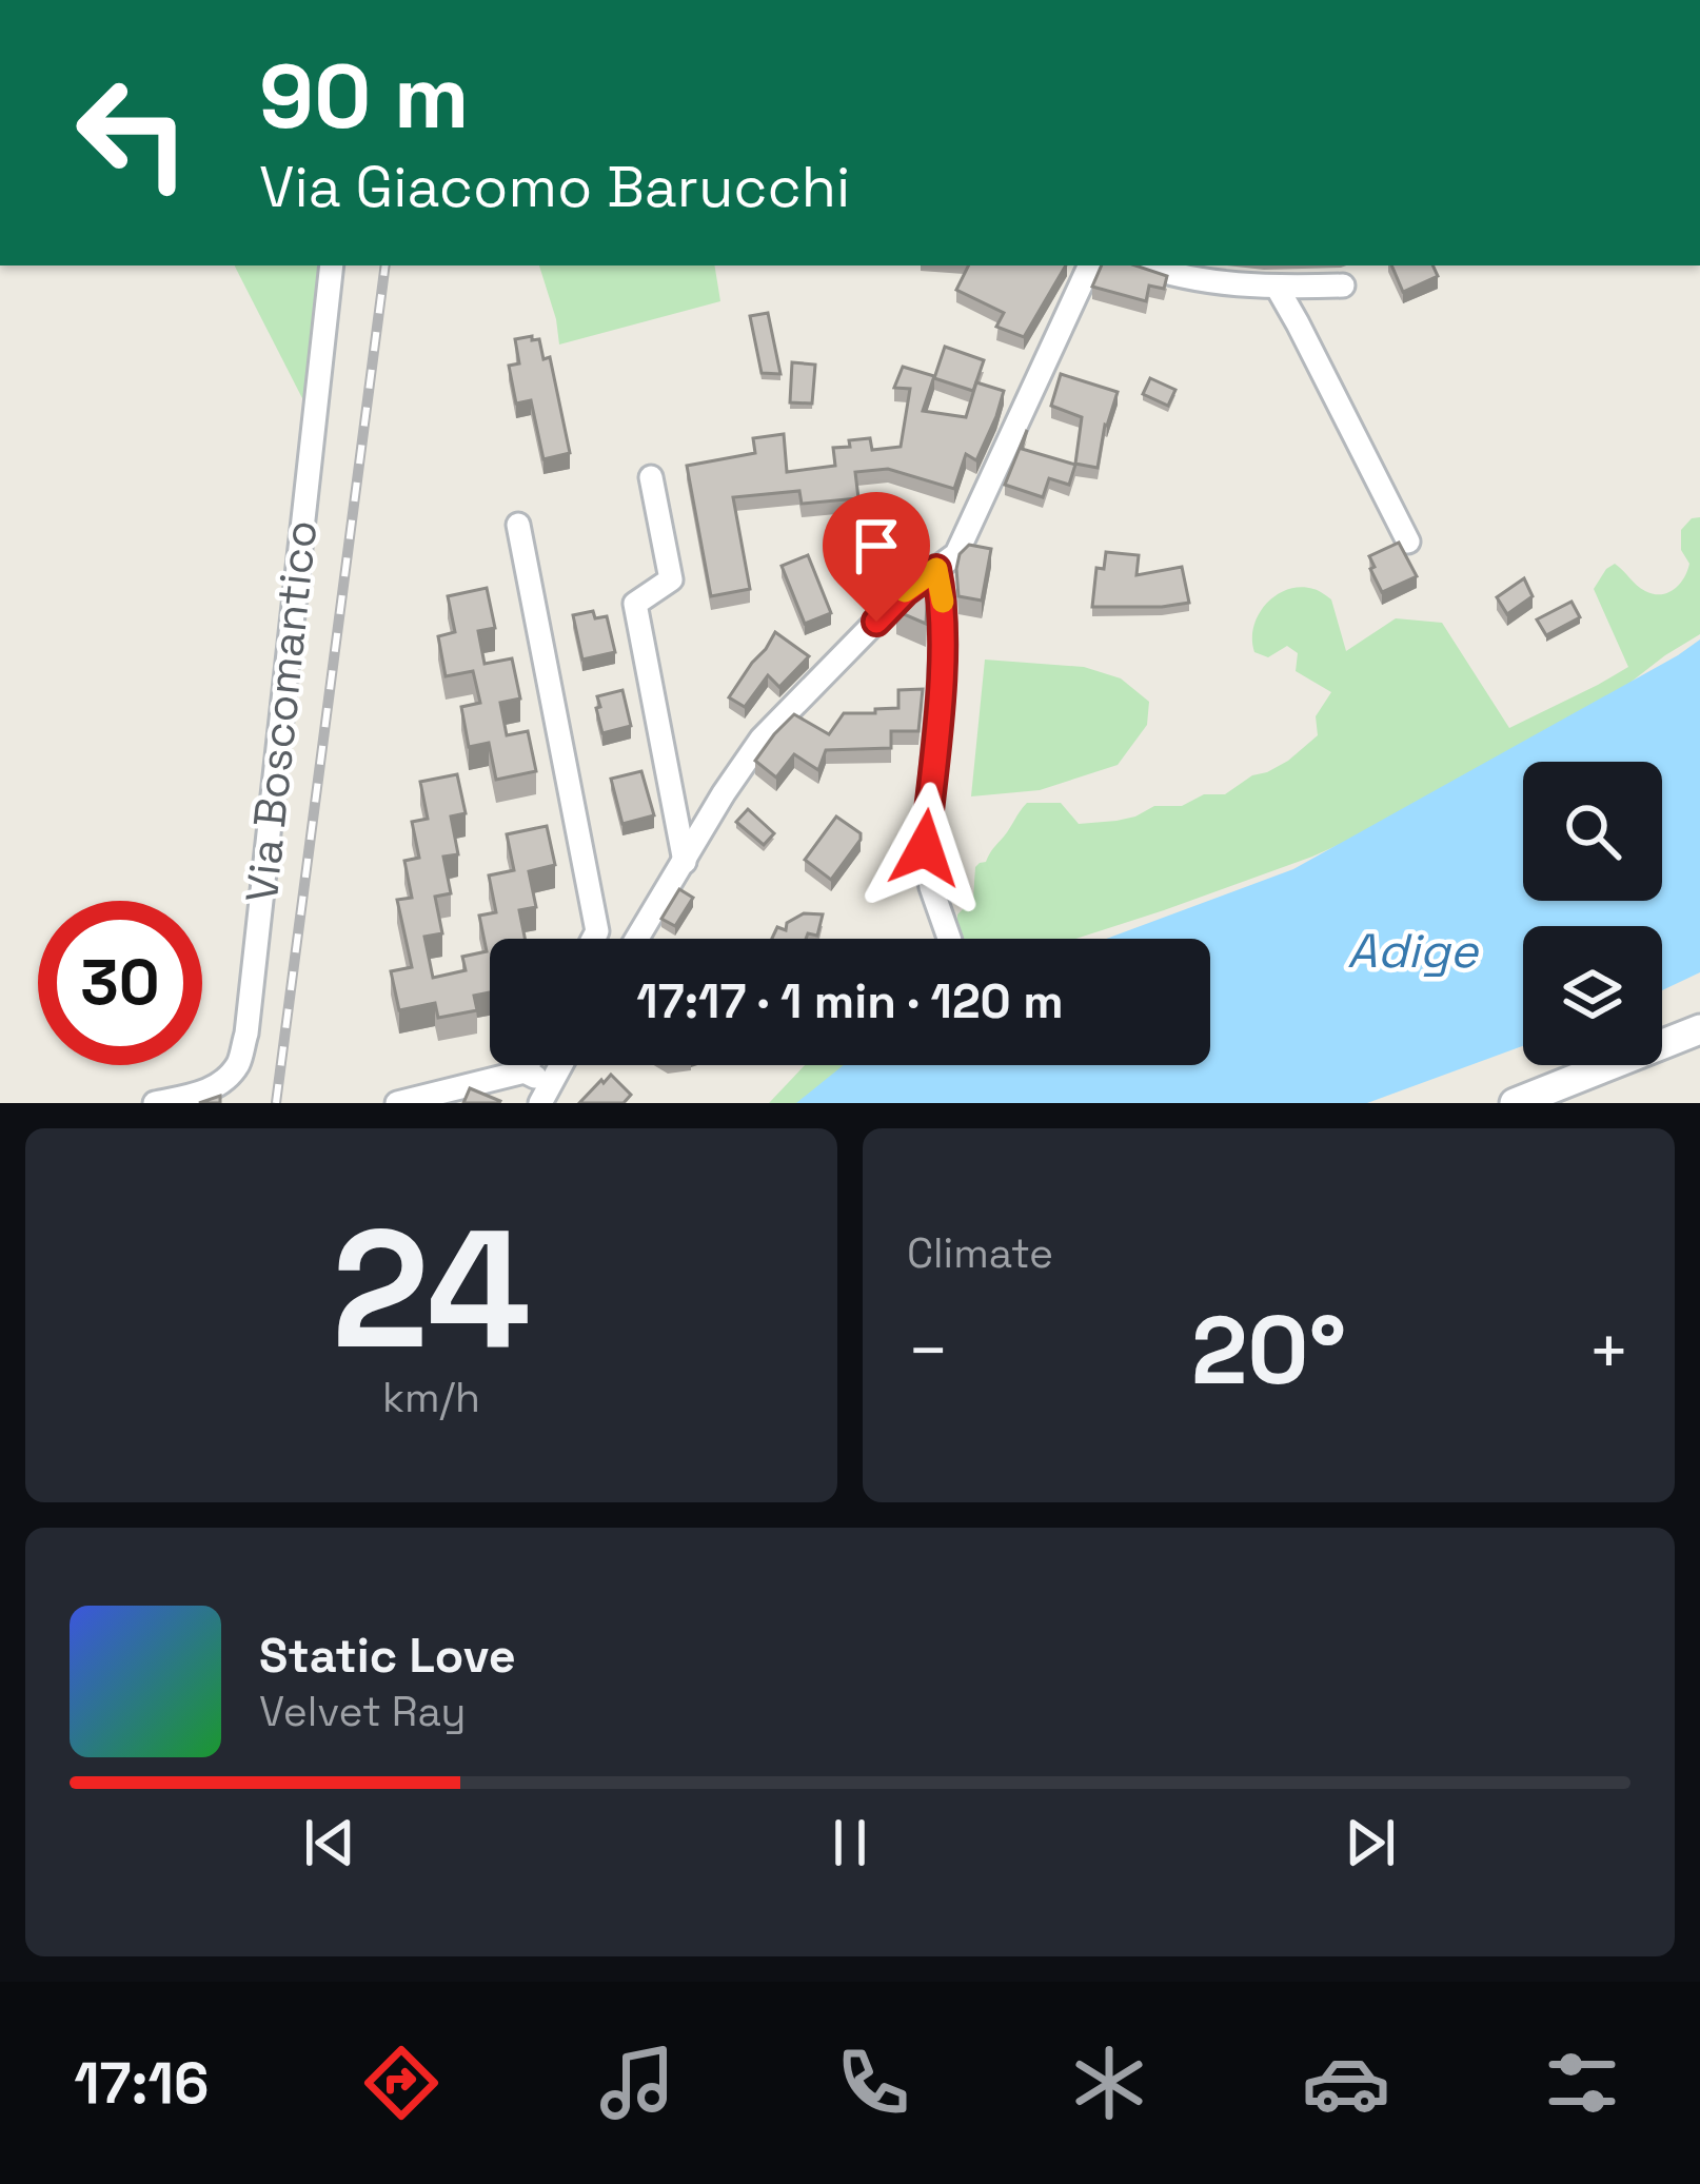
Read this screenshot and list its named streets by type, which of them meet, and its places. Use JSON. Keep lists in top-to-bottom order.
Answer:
{
  "streets": {
    "street": ["Via Boscomantico"]
  },
  "water": ["Adige"],
  "page": {
    "turn": ["90 m", "Via Giacomo Barucchi"],
    "limit": "30",
    "trip": "17:17 · 1 min · 120 m",
    "tile": [
      ["24", "km/h"],
      "Climate"
    ],
    "heat": ["−", "20°", "+"],
    "song": ["Static Love", "Velvet Ray"],
    "tabs": "17:16"
  }
}
